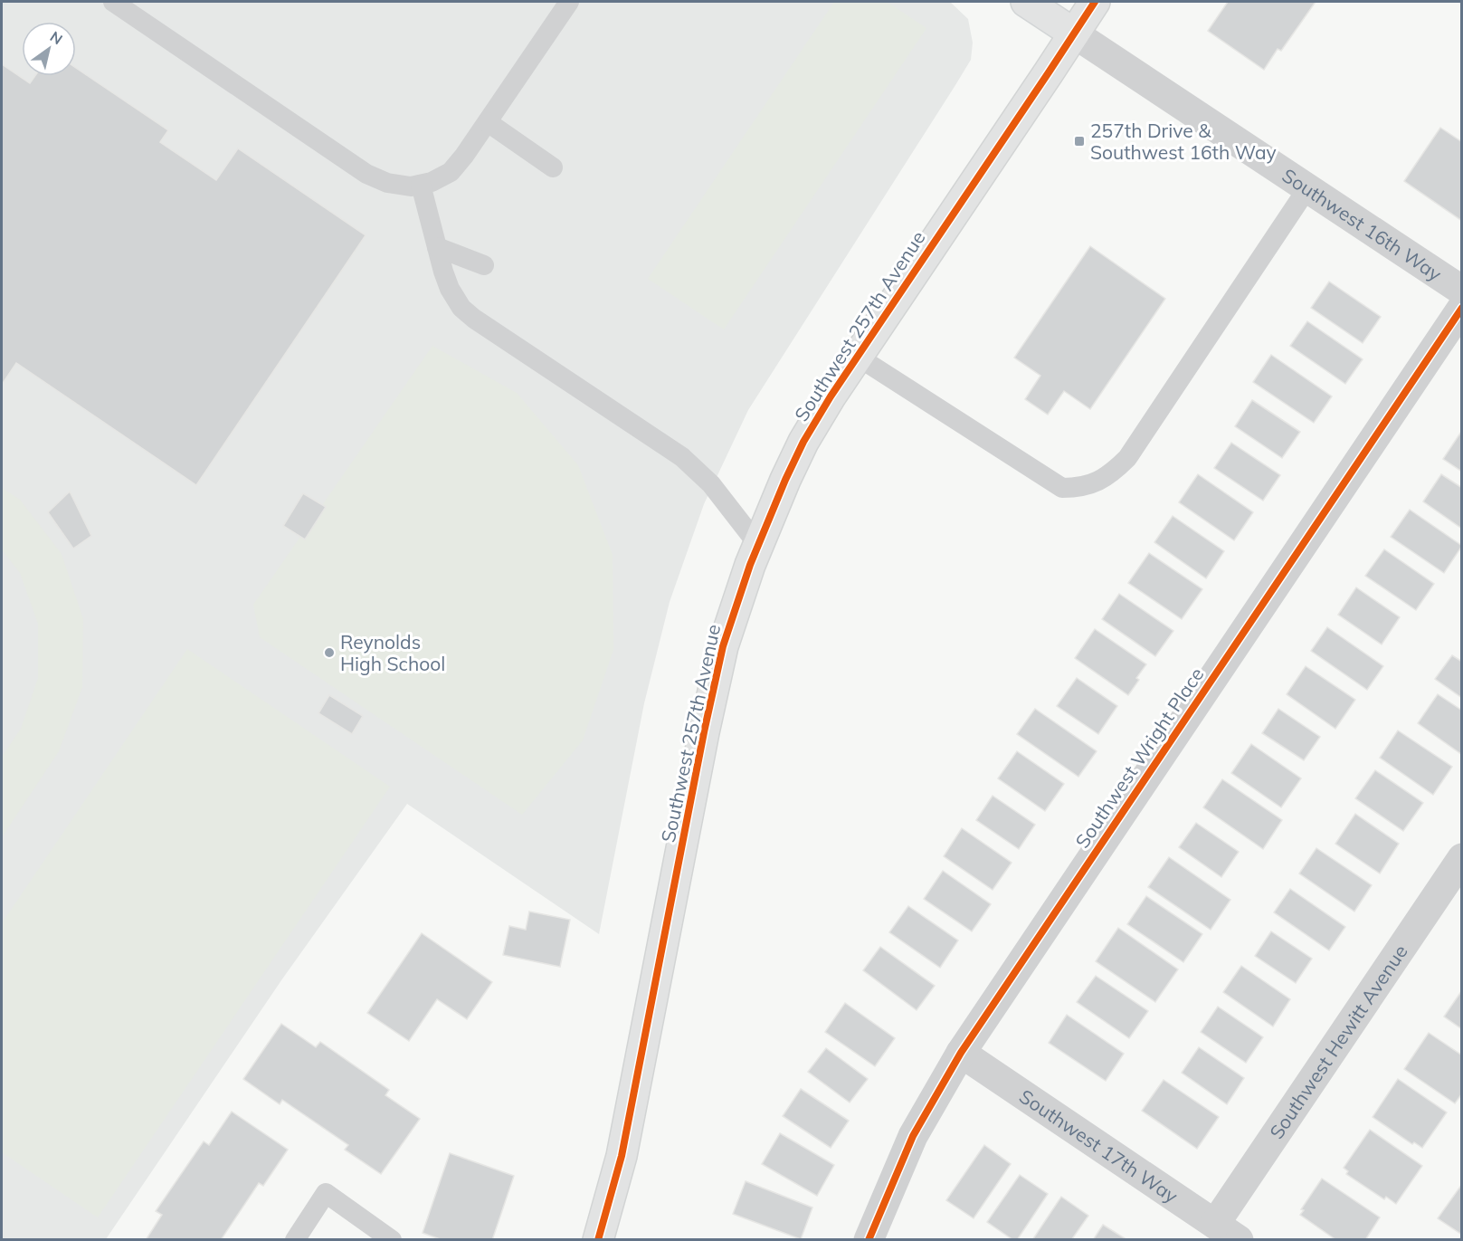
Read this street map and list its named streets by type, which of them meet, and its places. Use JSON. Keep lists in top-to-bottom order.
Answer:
{
  "streets": {
    "main road": ["Southwest 257th Avenue"],
    "street": [
      "Southwest 16th Way",
      "Southwest Wright Place",
      "Southwest Hewitt Avenue",
      "Southwest 17th Way"
    ]
  },
  "crossings": [
    ["Southwest 16th Way", "Southwest 257th Avenue"],
    ["Southwest Wright Place", "Southwest 17th Way"],
    ["Southwest Hewitt Avenue", "Southwest 17th Way"]
  ],
  "places": {
    "transit": ["257th Drive & Southwest 16th Way"],
    "other": ["Reynolds High School"]
  },
  "north": "top right"
}
